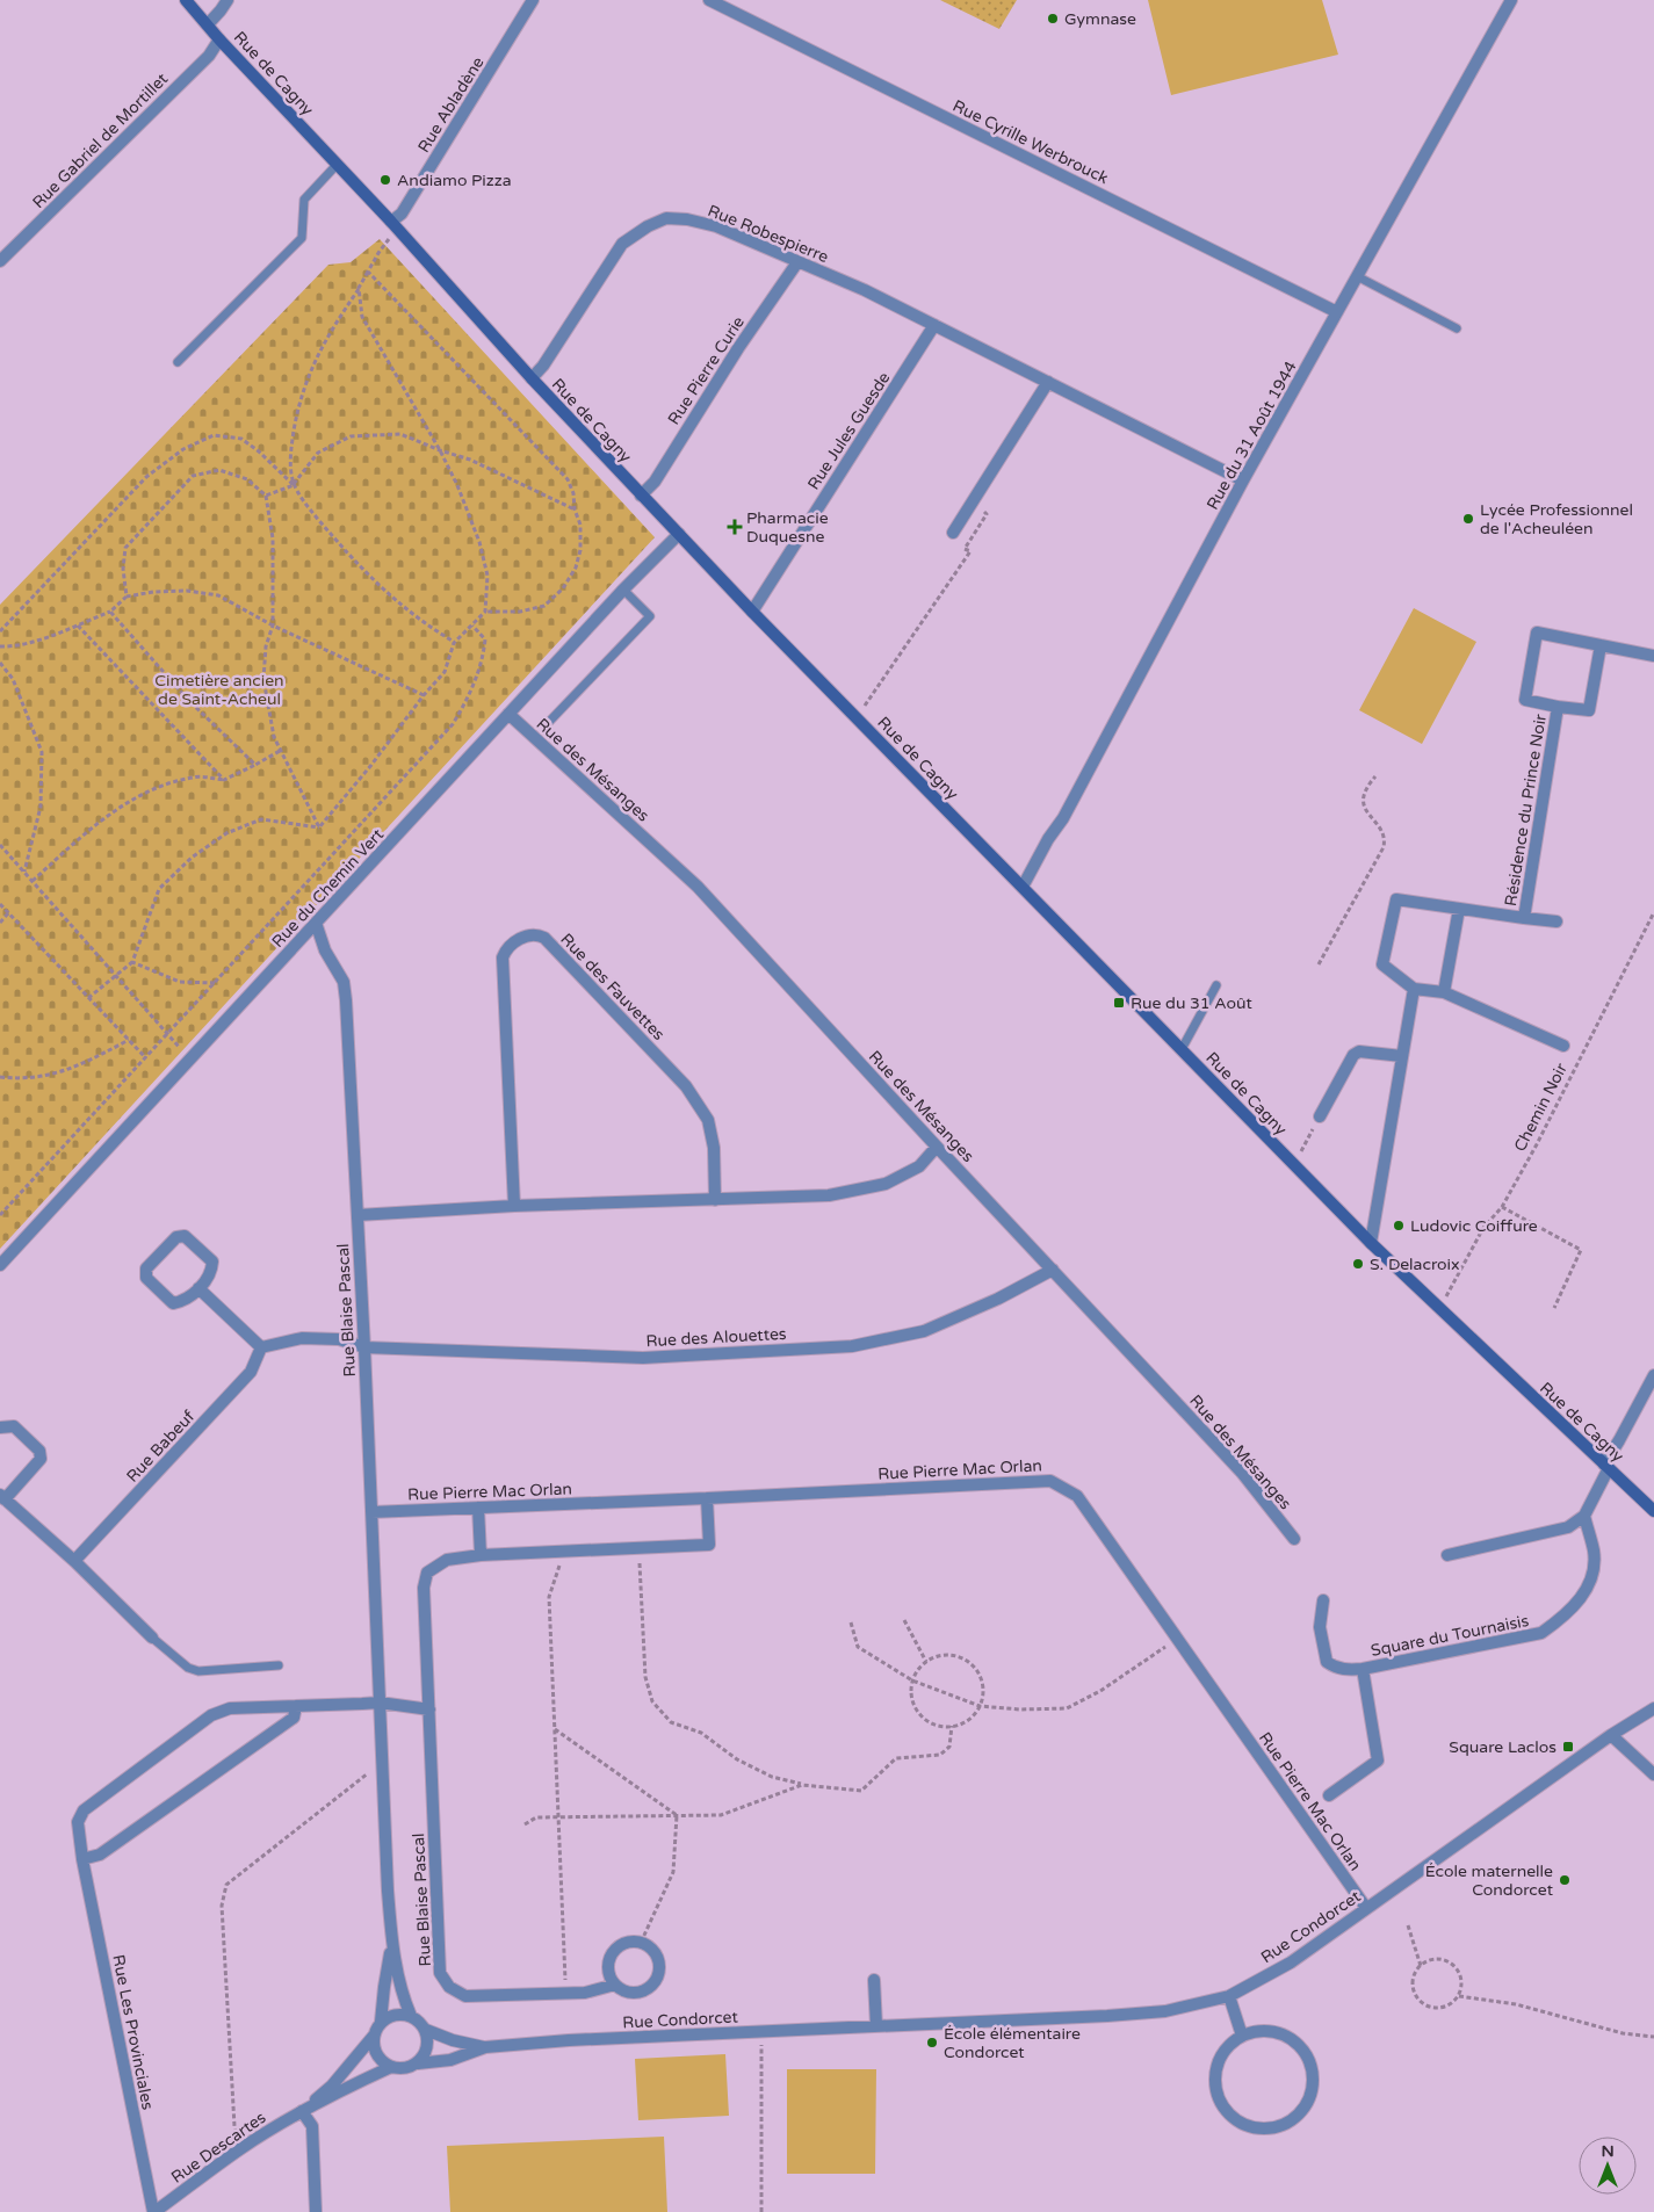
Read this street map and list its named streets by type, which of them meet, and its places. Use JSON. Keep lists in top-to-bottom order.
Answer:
{
  "streets": {
    "main road": ["Rue de Cagny"],
    "street": [
      "Rue Abladène",
      "Rue Gabriel de Mortillet",
      "Rue Cyrille Werbrouck",
      "Rue Robespierre",
      "Rue Pierre Curie",
      "Rue Jules Guesde",
      "Rue du 31 Août 1944",
      "Rue des Mésanges",
      "Résidence du Prince Noir",
      "Rue du Chemin Vert",
      "Rue des Fauvettes",
      "Rue Blaise Pascal",
      "Rue des Alouettes",
      "Rue Babeuf",
      "Rue Pierre Mac Orlan",
      "Square du Tournaisis",
      "Rue Condorcet",
      "Rue Les Provinciales",
      "Rue Descartes"
    ],
    "path": ["Chemin Noir"]
  },
  "crossings": [
    ["Rue de Cagny", "Rue Abladène"],
    ["Rue de Cagny", "Rue Gabriel de Mortillet"],
    ["Rue de Cagny", "Rue Robespierre"],
    ["Rue de Cagny", "Rue Pierre Curie"],
    ["Rue de Cagny", "Rue Jules Guesde"],
    ["Rue de Cagny", "Rue du 31 Août 1944"],
    ["Rue de Cagny", "Rue du Chemin Vert"],
    ["Rue de Cagny", "Chemin Noir"],
    ["Rue Cyrille Werbrouck", "Rue du 31 Août 1944"],
    ["Rue Robespierre", "Rue Pierre Curie"],
    ["Rue Robespierre", "Rue Jules Guesde"],
    ["Rue Robespierre", "Rue du 31 Août 1944"],
    ["Rue des Mésanges", "Rue du Chemin Vert"],
    ["Rue des Mésanges", "Rue des Alouettes"],
    ["Rue du Chemin Vert", "Rue Blaise Pascal"],
    ["Rue Blaise Pascal", "Rue des Alouettes"],
    ["Rue Blaise Pascal", "Rue Pierre Mac Orlan"],
    ["Rue Blaise Pascal", "Rue Condorcet"],
    ["Rue Blaise Pascal", "Rue Les Provinciales"],
    ["Rue Blaise Pascal", "Rue Descartes"],
    ["Rue Pierre Mac Orlan", "Rue Condorcet"],
    ["Rue Condorcet", "Rue Descartes"],
    ["Rue Les Provinciales", "Rue Descartes"]
  ],
  "parks": ["Cimetière ancien de Saint-Acheul"],
  "places": {
    "other": [
      "Gymnase",
      "Andiamo Pizza",
      "Lycée Professionnel de l'Acheuléen",
      "Ludovic Coiffure",
      "S. Delacroix",
      "École maternelle Condorcet",
      "École élémentaire Condorcet"
    ],
    "health": ["Pharmacie Duquesne"],
    "transit": ["Rue du 31 Août", "Square Laclos"]
  },
  "north": "top"
}
